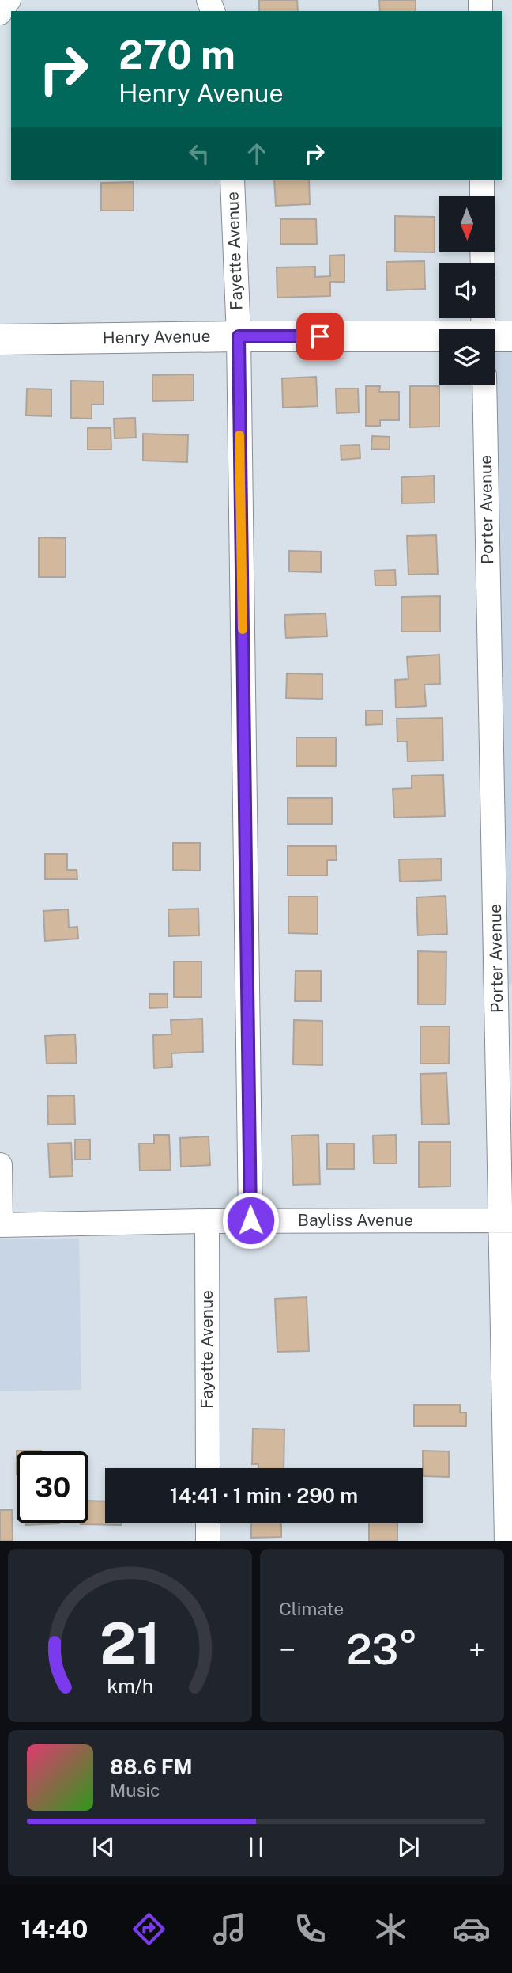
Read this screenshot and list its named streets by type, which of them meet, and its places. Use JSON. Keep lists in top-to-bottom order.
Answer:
{
  "streets": {
    "street": [
      "Fayette Avenue",
      "Henry Avenue",
      "Porter Avenue",
      "Bayliss Avenue"
    ]
  },
  "crossings": [
    ["Fayette Avenue", "Henry Avenue"],
    ["Fayette Avenue", "Bayliss Avenue"],
    ["Porter Avenue", "Bayliss Avenue"]
  ],
  "north": "bottom",
  "page": {
    "turn": ["270 m", "Henry Avenue"],
    "limit": "30",
    "trip": "14:41 · 1 min · 290 m",
    "tile": "Climate",
    "heat": ["−", "23°", "+"],
    "song": ["88.6 FM", "Music"],
    "tabs": "14:40",
    "gauge": ["21", "km/h"]
  }
}
